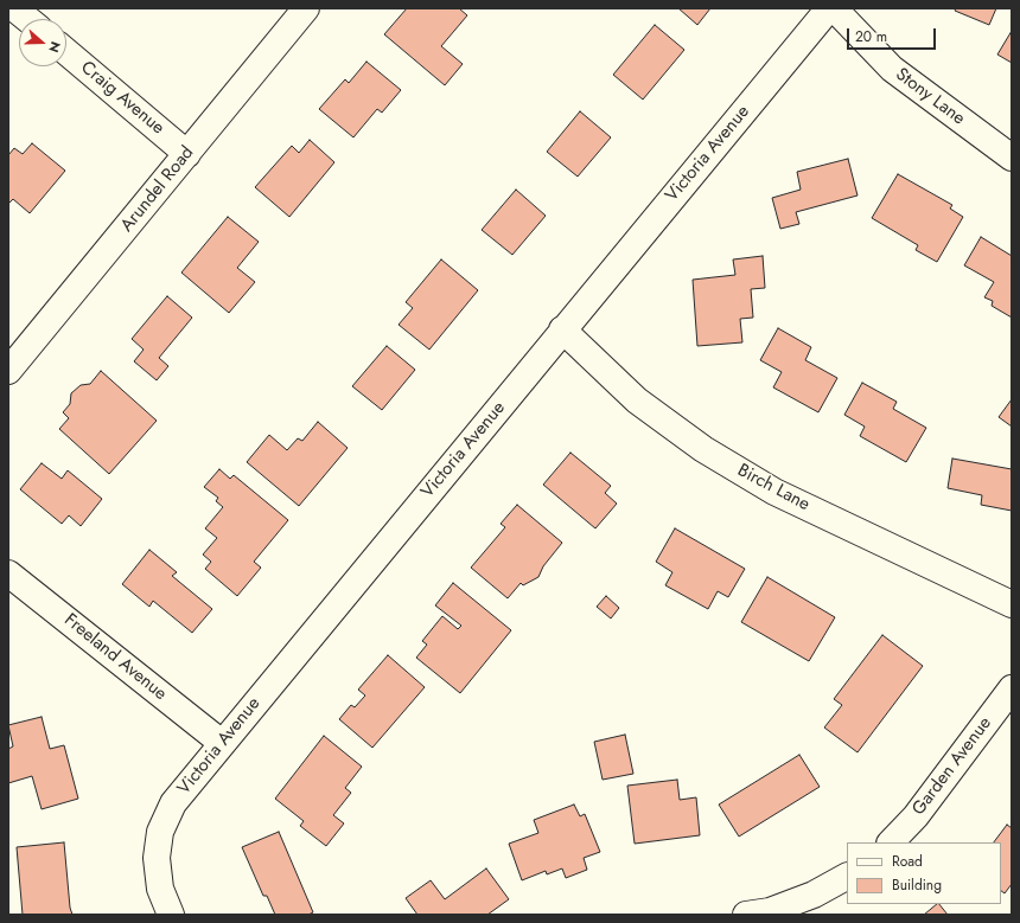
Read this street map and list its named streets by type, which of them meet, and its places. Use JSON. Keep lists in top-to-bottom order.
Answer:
{
  "streets": {
    "street": [
      "Stony Lane",
      "Craig Avenue",
      "Victoria Avenue",
      "Arundel Road",
      "Birch Lane",
      "Freeland Avenue",
      "Garden Avenue"
    ]
  },
  "crossings": [
    ["Craig Avenue", "Arundel Road"],
    ["Victoria Avenue", "Birch Lane"],
    ["Victoria Avenue", "Freeland Avenue"]
  ],
  "legend": ["Road", "Building"],
  "scale_bar": "20 m",
  "north": "right"
}
